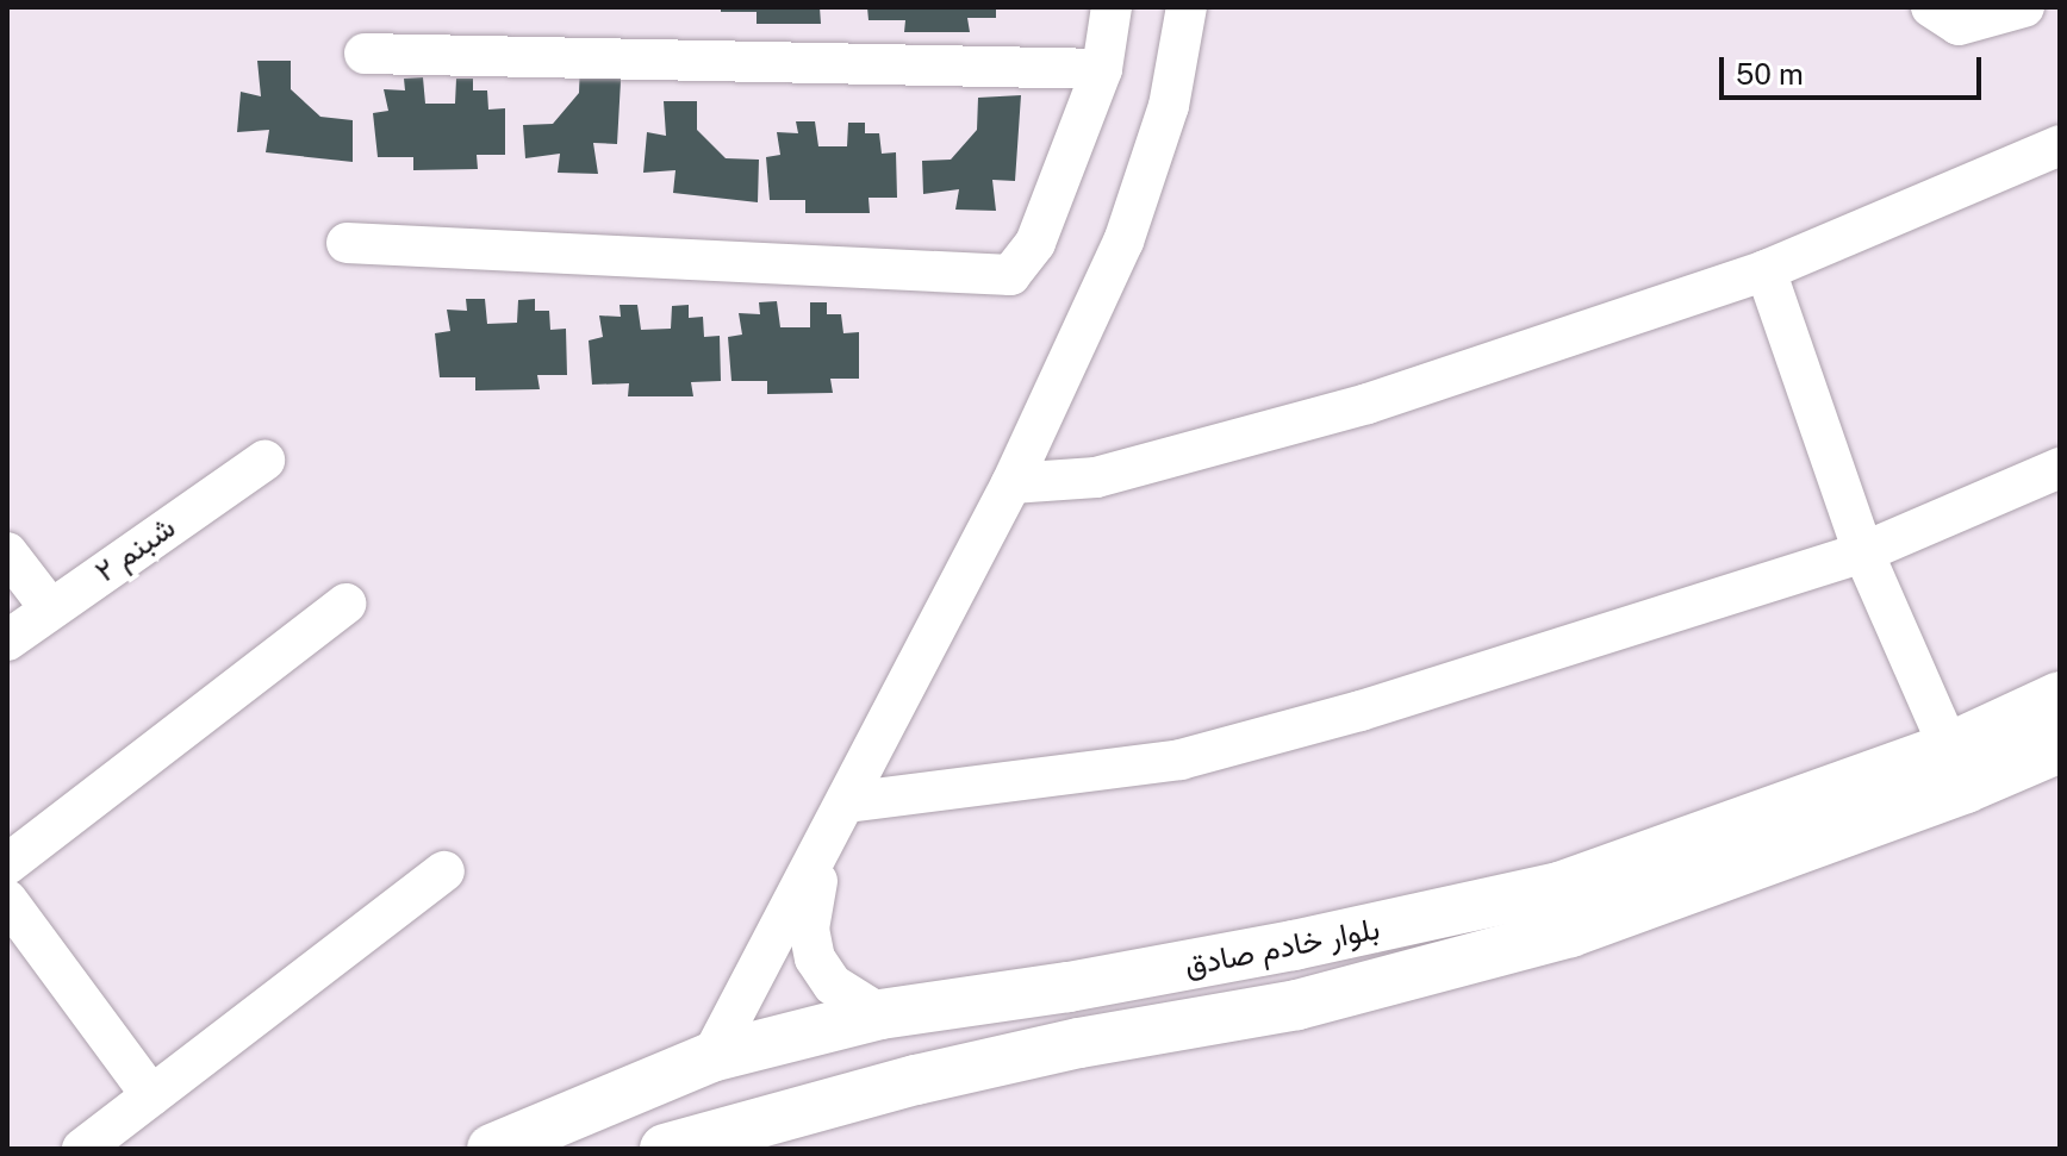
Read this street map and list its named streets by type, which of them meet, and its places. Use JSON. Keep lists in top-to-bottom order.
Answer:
{
  "streets": {
    "main road": ["بلوار خادم صادق"],
    "street": ["شبنم ٢"]
  },
  "scale_bar": "50 m"
}
